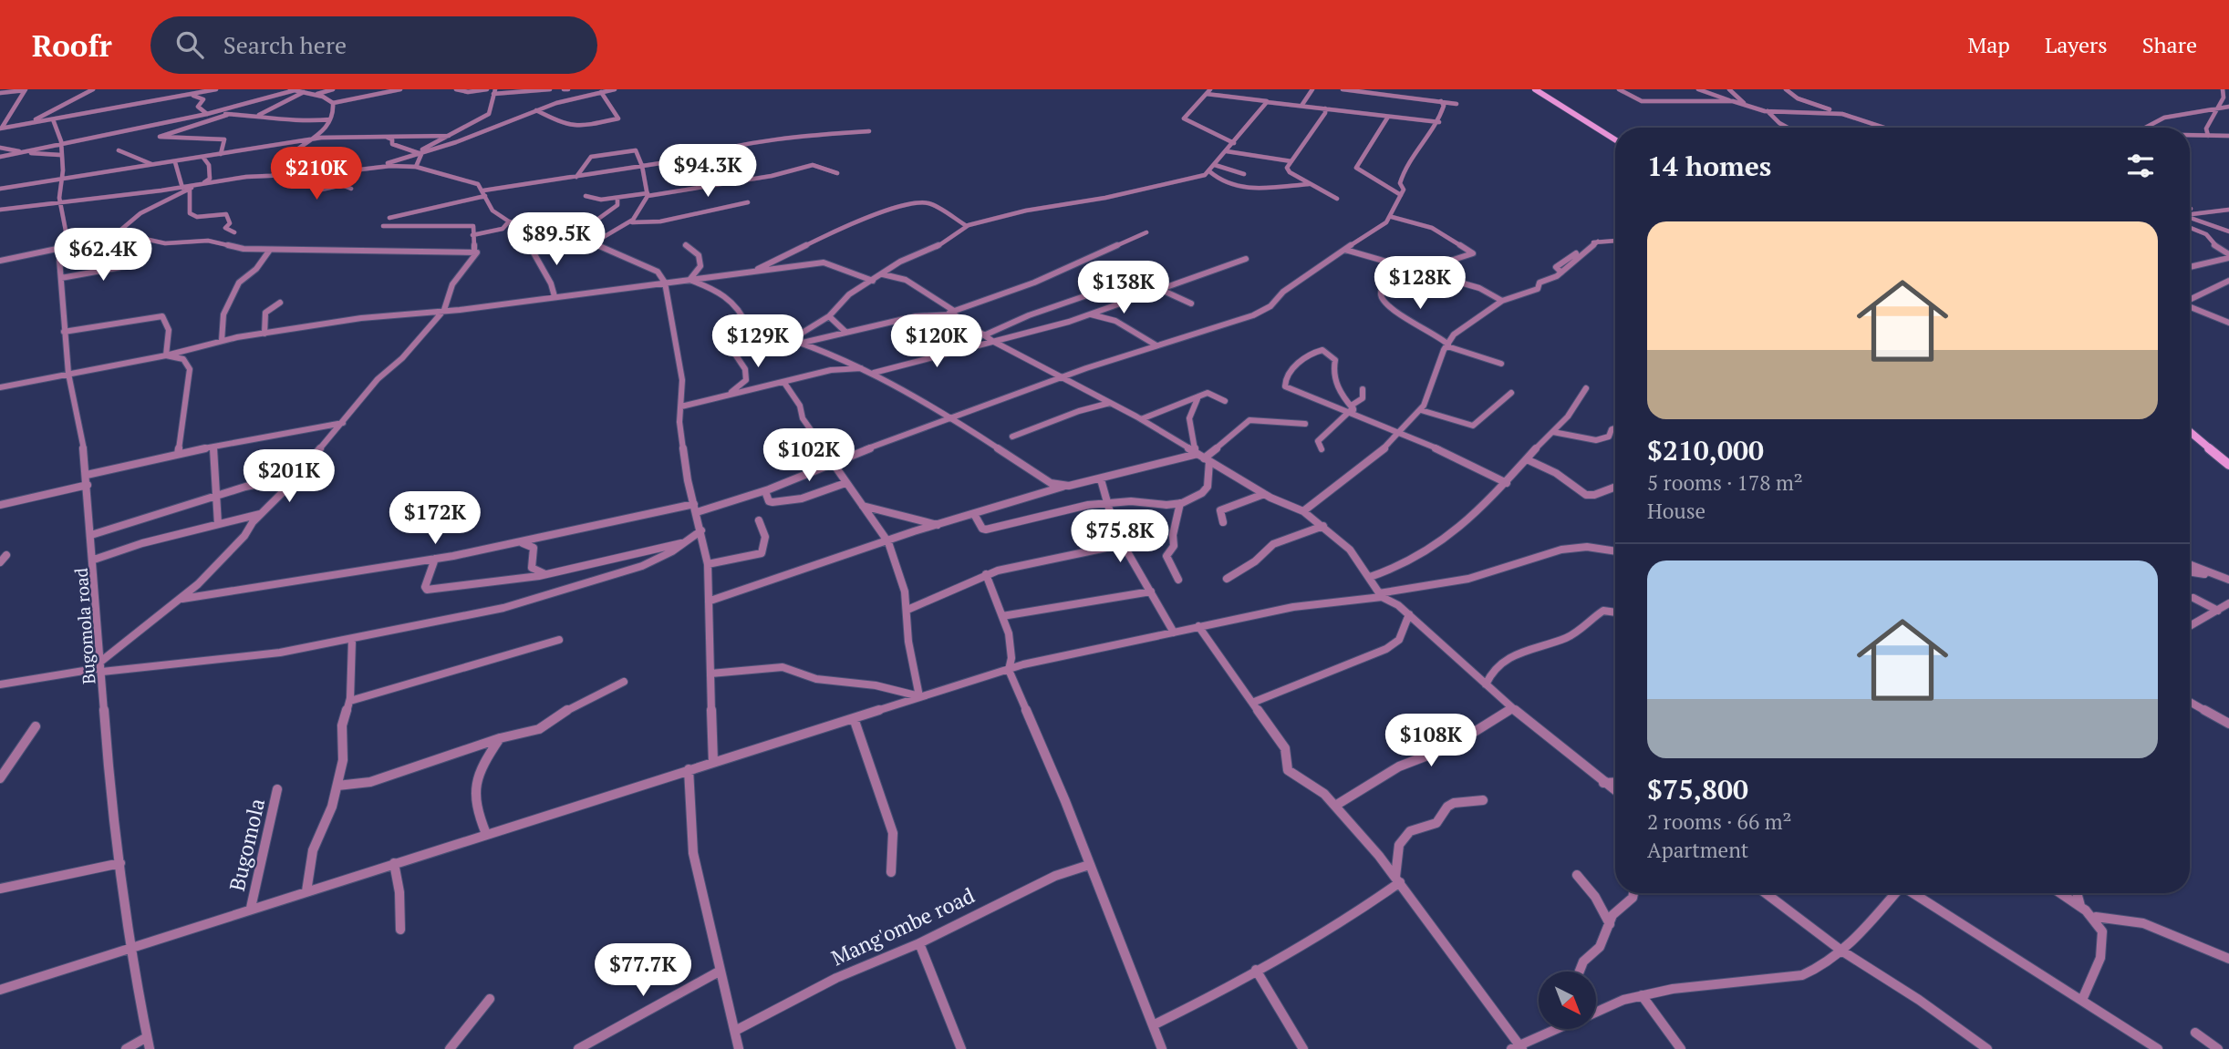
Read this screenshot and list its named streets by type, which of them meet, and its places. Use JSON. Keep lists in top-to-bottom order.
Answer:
{
  "streets": {
    "street": ["Bugomola road", "Bugomola", "Mang'ombe road"]
  },
  "north": "bottom right",
  "page": {
    "header": "Roofr",
    "search": "Search here",
    "nav": ["Map", "Layers", "Share"],
    "heading": "14 homes",
    "price": [
      "$94.3K",
      "$210K",
      "$89.5K",
      "$62.4K",
      "$128K",
      "$138K",
      "$129K",
      "$120K",
      "$102K",
      "$201K",
      "$172K",
      "$75.8K",
      "$108K",
      "$77.7K"
    ],
    "list": [
      {
        "name": "$210,000",
        "note": "5 rooms · 178 m² · House"
      },
      {
        "name": "$75,800",
        "note": "2 rooms · 66 m² · Apartment"
      }
    ]
  }
}
